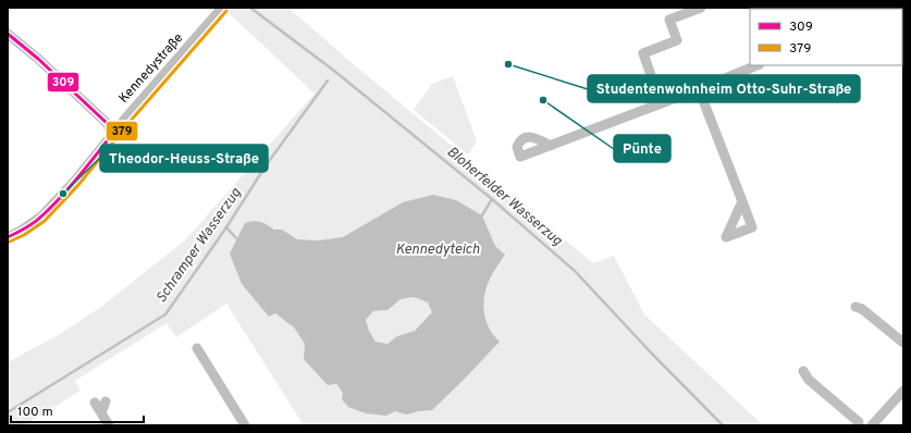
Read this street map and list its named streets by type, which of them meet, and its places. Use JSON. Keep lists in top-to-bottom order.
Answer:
{
  "streets": {
    "street": ["Kennedystraße"]
  },
  "water": ["Bloherfelder Wasserzug", "Schramper Wasserzug", "Kennedyteich"],
  "places": ["Studentenwohnheim Otto-Suhr-Straße", "Pünte", "Theodor-Heuss-Straße"],
  "lines": ["transit line 379", "transit line 309"],
  "legend": ["309", "379"],
  "scale_bar": "100 m"
}
